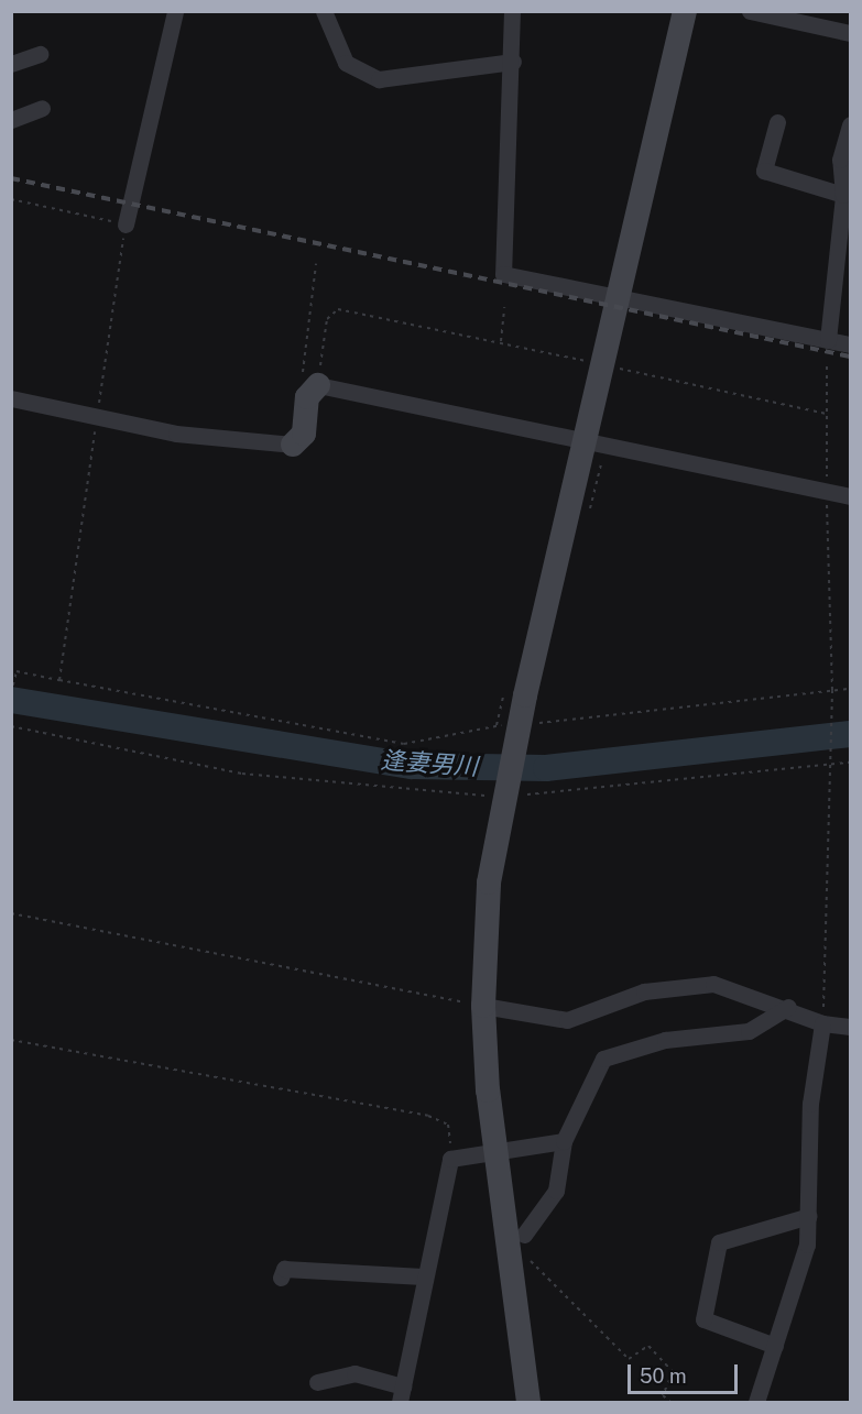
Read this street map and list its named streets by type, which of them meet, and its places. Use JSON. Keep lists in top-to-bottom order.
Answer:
{
  "water": ["逢妻男川"],
  "scale_bar": "50 m"
}
